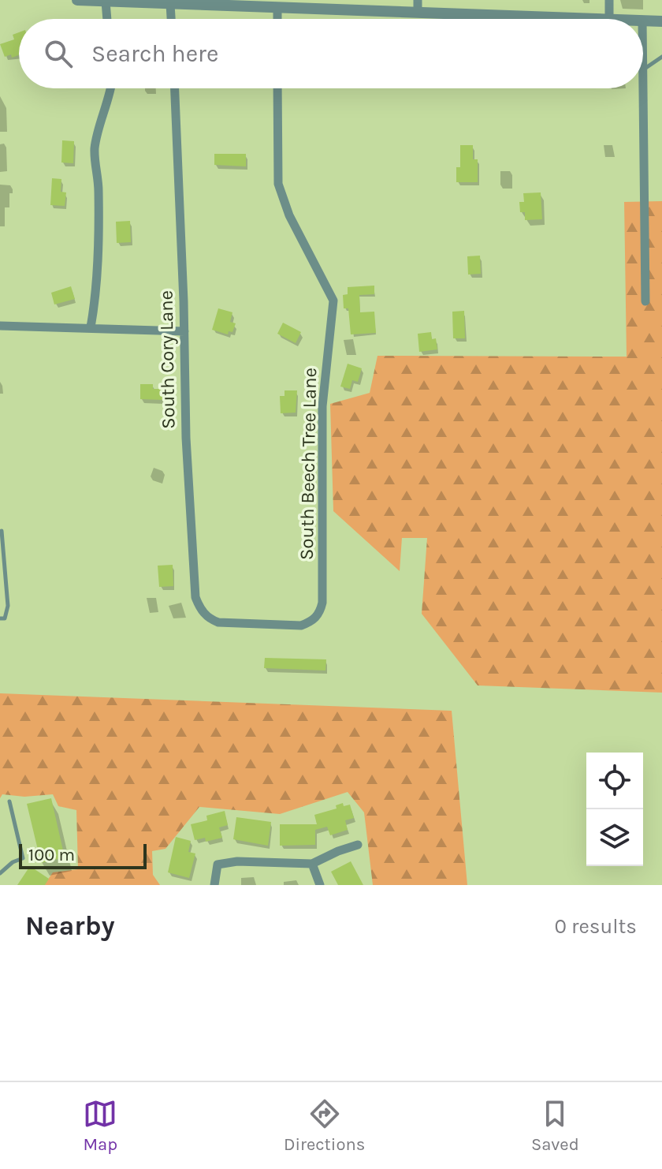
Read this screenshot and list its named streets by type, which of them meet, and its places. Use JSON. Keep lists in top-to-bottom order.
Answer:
{
  "streets": {
    "street": ["South Cory Lane", "South Beech Tree Lane"]
  },
  "crossings": [
    ["South Cory Lane", "South Beech Tree Lane"]
  ],
  "scale_bar": "100 m",
  "page": {
    "search": "Search here",
    "scale": "100 m",
    "heading": ["Nearby", "0 results"],
    "nav": ["Map", "Directions", "Saved"]
  }
}
